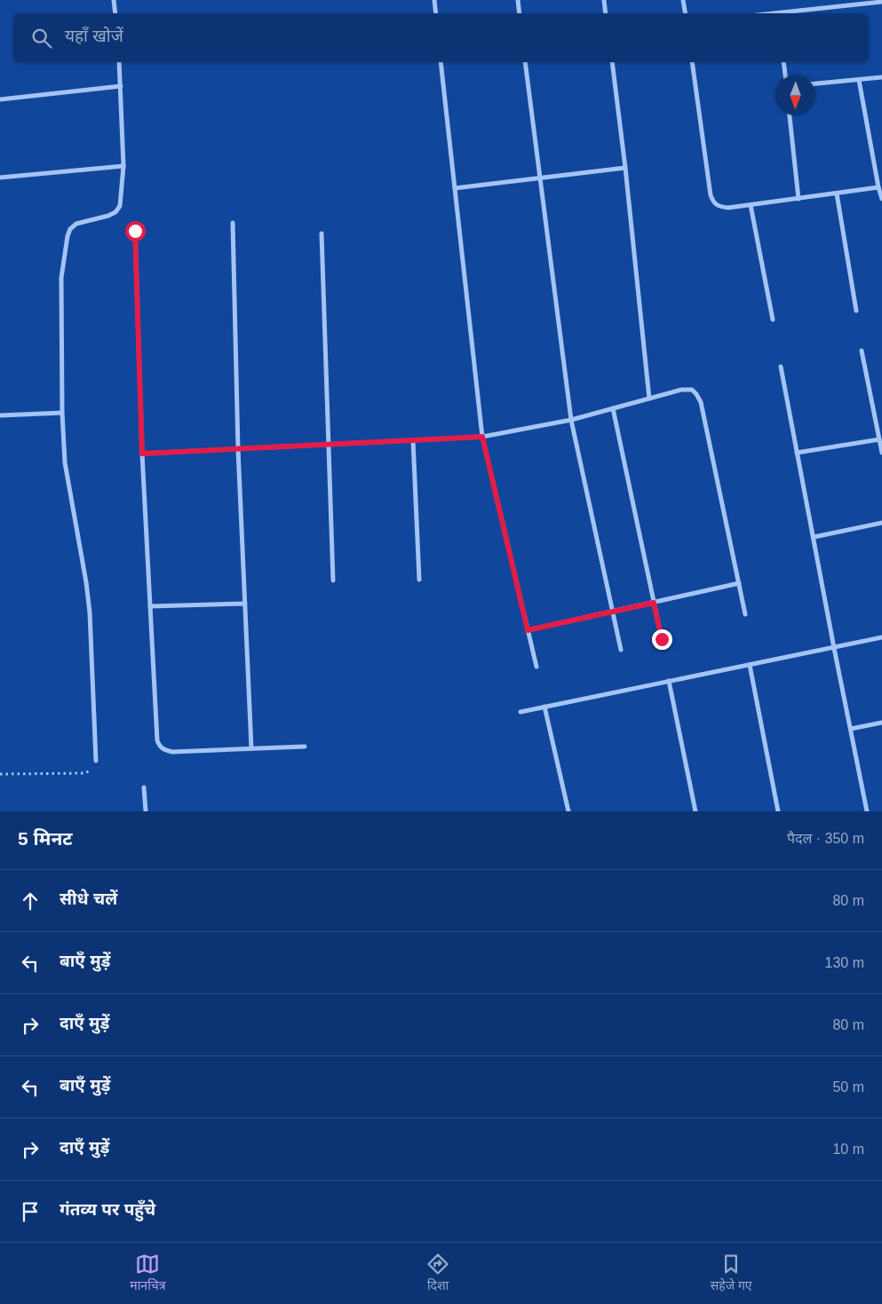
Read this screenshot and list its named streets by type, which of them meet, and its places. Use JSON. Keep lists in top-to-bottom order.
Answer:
{
  "north": "bottom",
  "page": {
    "search": "यहाँ खोजें",
    "heading": ["5 मिनट", "पैदल · 350 m"],
    "list": [
      ["सीधे चलें", "80 m"],
      ["बाएँ मुड़ें", "130 m"],
      ["दाएँ मुड़ें", "80 m"],
      ["बाएँ मुड़ें", "50 m"],
      ["दाएँ मुड़ें", "10 m"],
      "गंतव्य पर पहुँचे"
    ],
    "nav": ["मानचित्र", "दिशा", "सहेजे गए"]
  }
}
